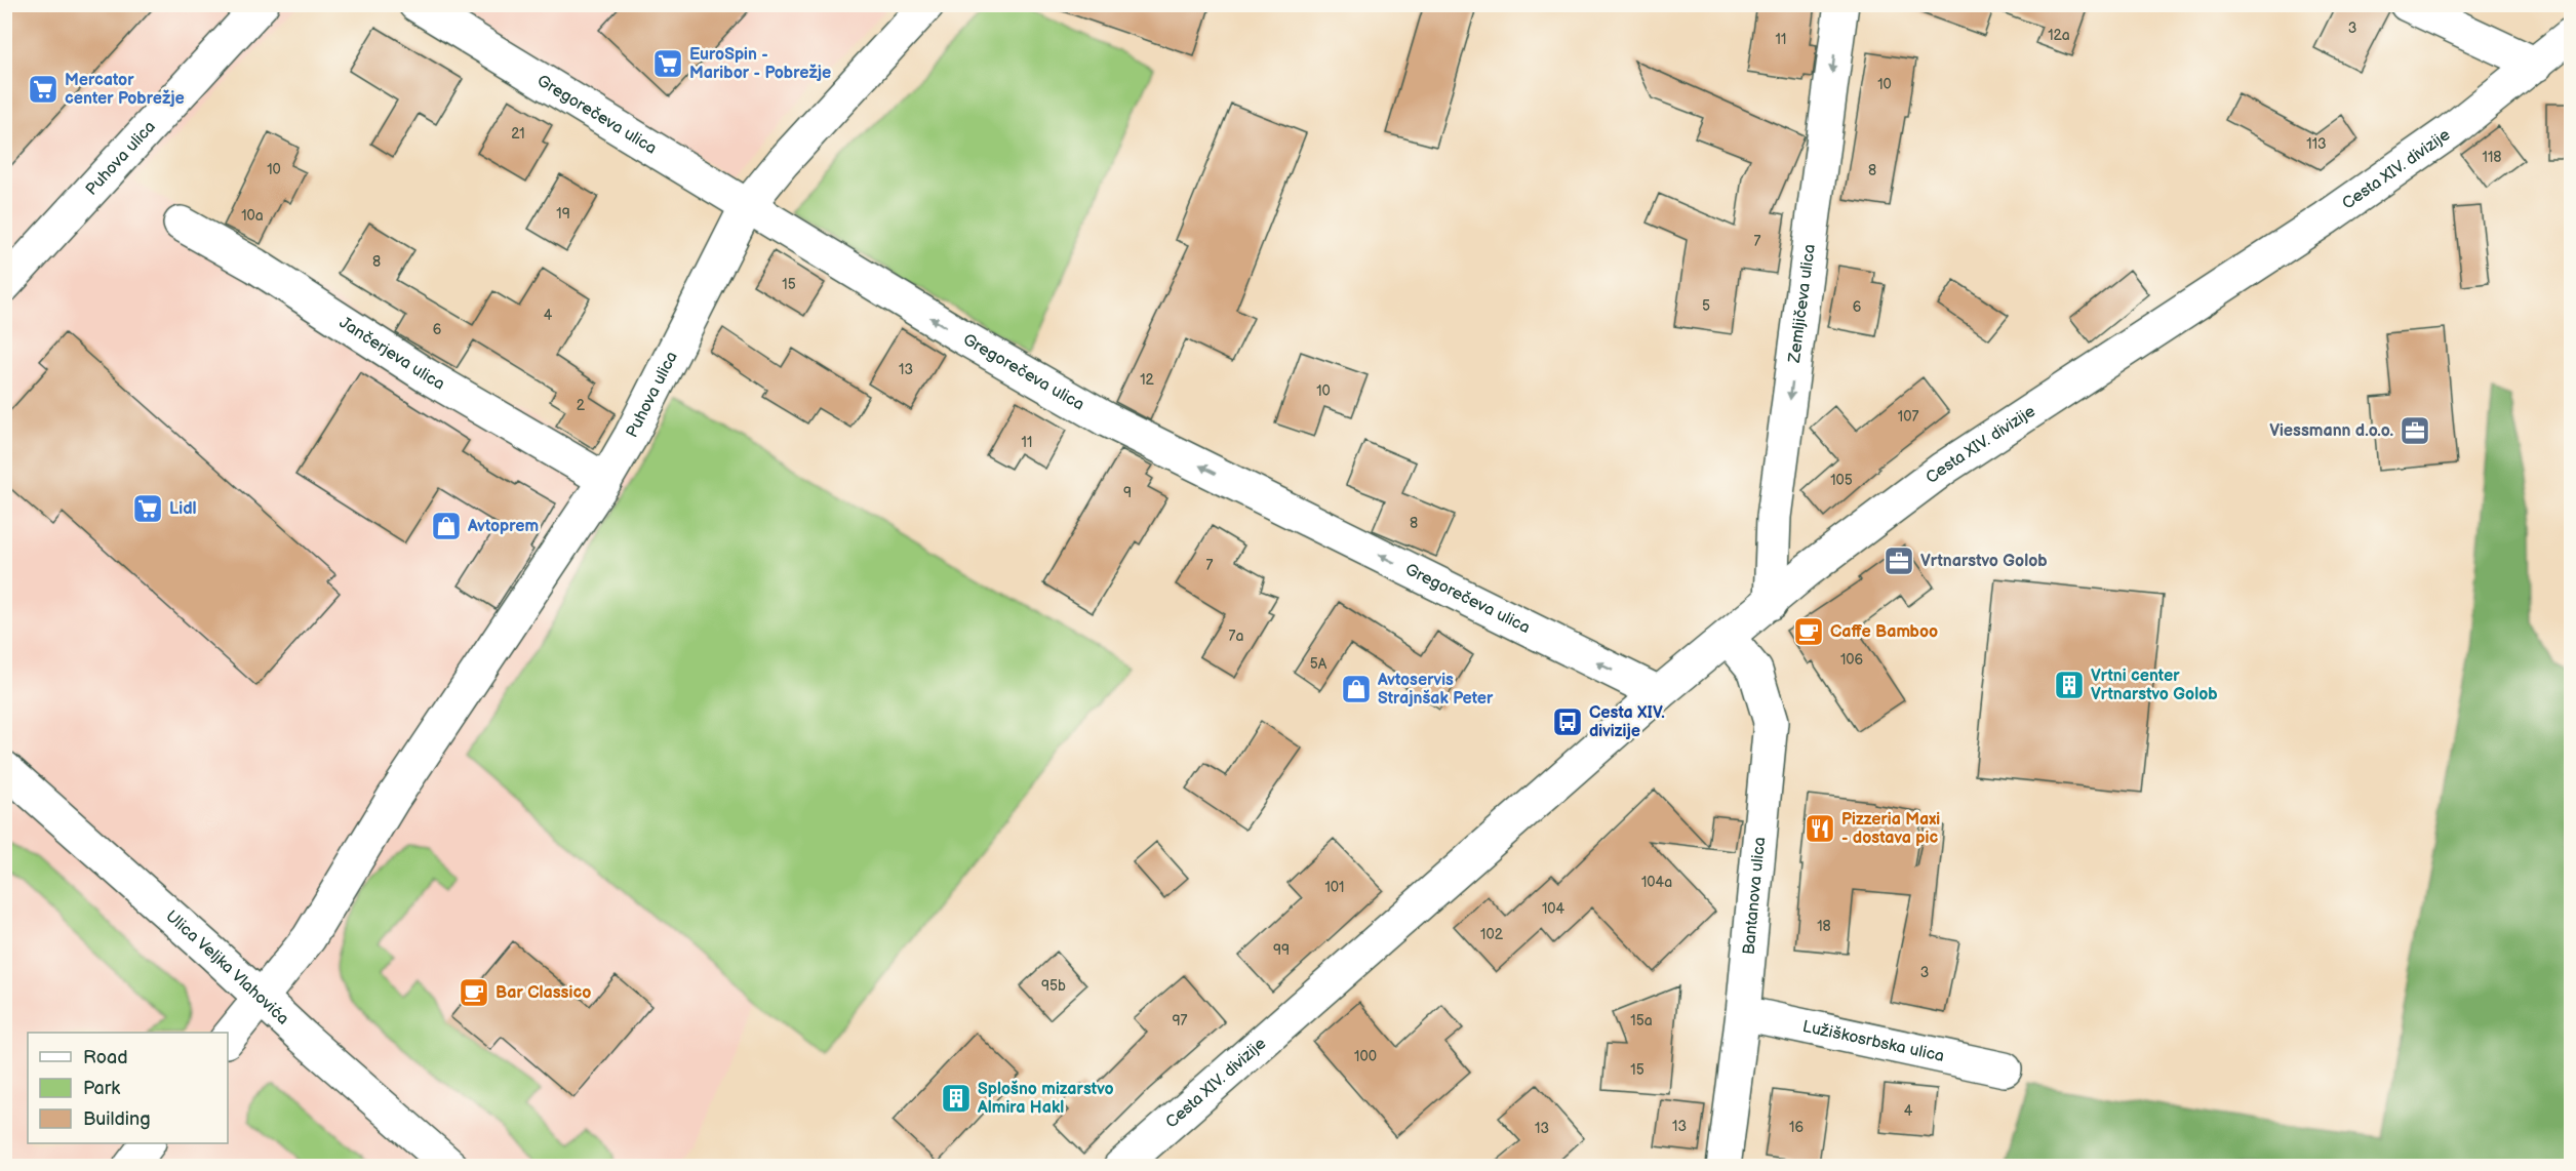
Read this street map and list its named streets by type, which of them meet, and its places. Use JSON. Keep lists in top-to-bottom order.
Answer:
{
  "streets": {
    "street": [
      "Gregorečeva ulica",
      "Puhova ulica",
      "Cesta XIV. divizije",
      "Zemljičeva ulica",
      "Jančerjeva ulica",
      "Bantanova ulica",
      "Ulica Veljka Vlahovića",
      "Lužiškosrbska ulica"
    ]
  },
  "crossings": [
    ["Gregorečeva ulica", "Puhova ulica"],
    ["Gregorečeva ulica", "Cesta XIV. divizije"],
    ["Puhova ulica", "Jančerjeva ulica"],
    ["Puhova ulica", "Ulica Veljka Vlahovića"],
    ["Cesta XIV. divizije", "Zemljičeva ulica"],
    ["Cesta XIV. divizije", "Bantanova ulica"],
    ["Bantanova ulica", "Lužiškosrbska ulica"]
  ],
  "one_way": ["Gregorečeva ulica", "Zemljičeva ulica"],
  "places": {
    "supermarket": ["EuroSpin - Maribor - Pobrežje", "Mercator center Pobrežje", "Lidl"],
    "office": ["Viessmann d.o.o.", "Vrtnarstvo Golob"],
    "shop": ["Avtoprem", "Avtoservis Strajnšak Peter"],
    "cafe": ["Caffe Bamboo", "Bar Classico"],
    "building": ["Vrtni center Vrtnarstvo Golob", "Splošno mizarstvo Almira Hakl"],
    "bus stop": ["Cesta XIV. divizije"],
    "restaurant": ["Pizzeria Maxi - dostava pic"]
  },
  "house_numbers": [
    "3",
    "12a",
    "11",
    "10",
    "21",
    "113",
    "118",
    "10",
    "8",
    "19",
    "10a",
    "7",
    "8",
    "15",
    "5",
    "6",
    "4",
    "6",
    "13",
    "12",
    "10",
    "2",
    "107",
    "11",
    "105",
    "9",
    "8",
    "7",
    "7a",
    "106",
    "5A",
    "104a",
    "101",
    "104",
    "18",
    "102",
    "99",
    "3",
    "95b",
    "97",
    "15a",
    "100",
    "15",
    "4",
    "13",
    "16",
    "13"
  ],
  "legend": ["Road", "Park", "Building"]
}
